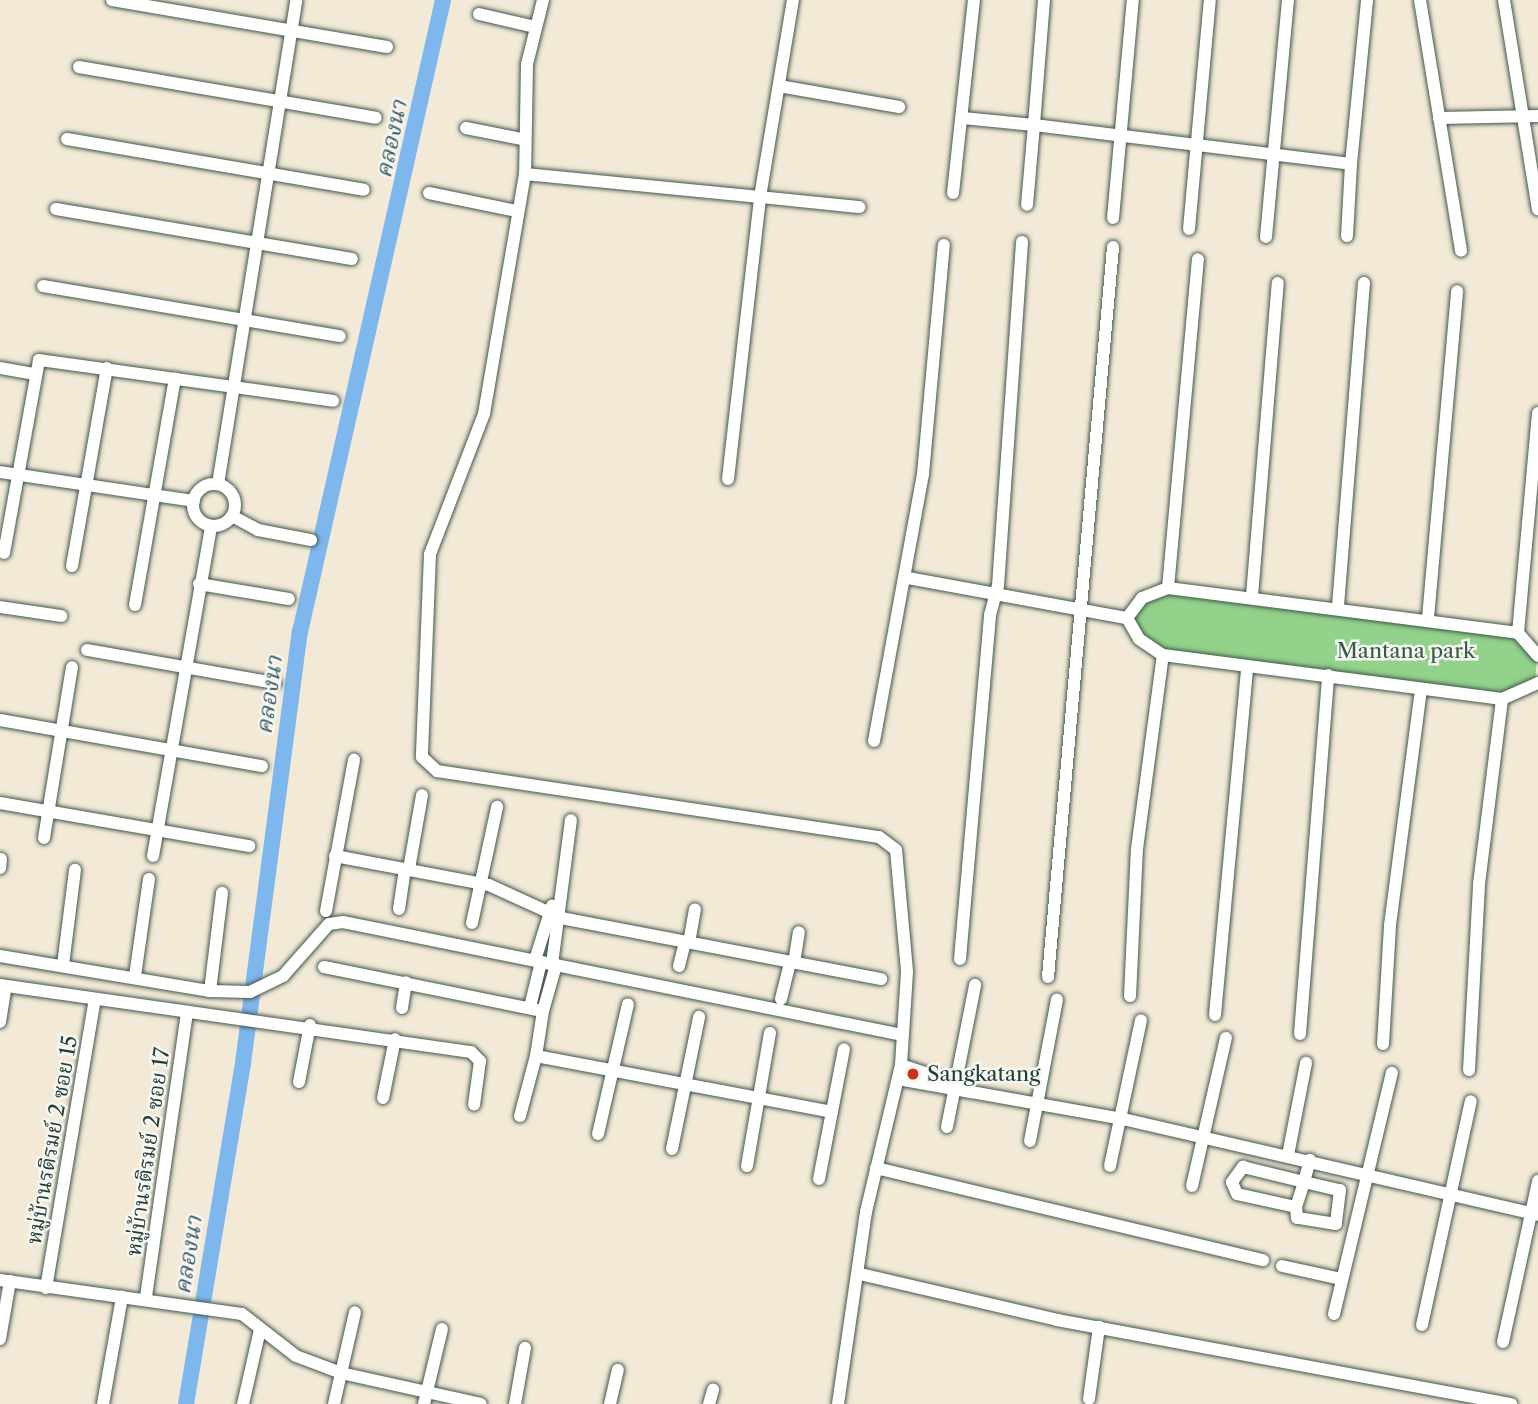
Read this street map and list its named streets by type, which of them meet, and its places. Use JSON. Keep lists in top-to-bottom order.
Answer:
{
  "streets": {
    "street": ["หมู่บ้านรติรมย์ 2 ซอย 15", "หมู่บ้านรติรมย์ 2 ซอย 17"]
  },
  "water": ["คลองนา"],
  "parks": ["Mantana park"],
  "places": ["Sangkatang"]
}
